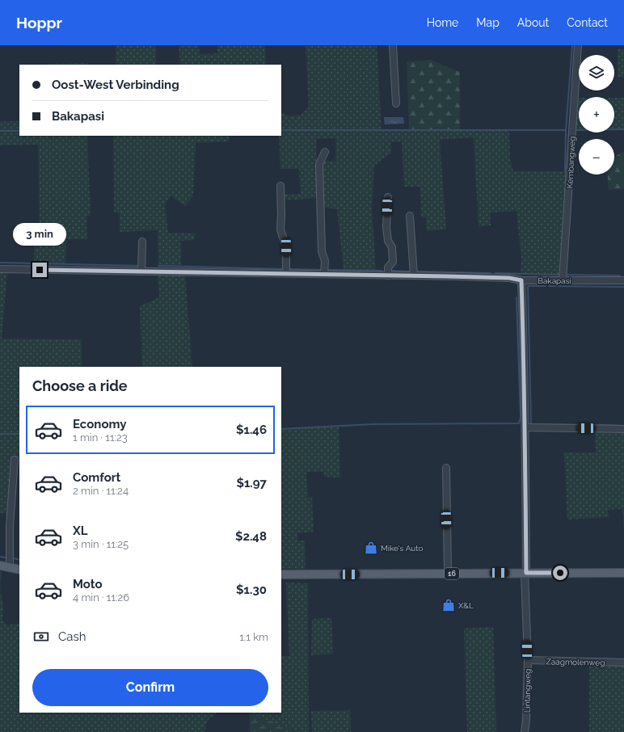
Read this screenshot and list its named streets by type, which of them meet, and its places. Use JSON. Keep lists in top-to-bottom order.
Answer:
{
  "streets": {
    "main road": ["16"],
    "street": [
      "Kembangweg",
      "Bakapasi",
      "Zaagmolenweg",
      "Lintangweg"
    ]
  },
  "crossings": [
    ["Kembangweg", "Bakapasi"],
    ["Bakapasi", "Lintangweg"],
    ["16", "Lintangweg"],
    ["Zaagmolenweg", "Lintangweg"]
  ],
  "places": {
    "shop": ["Mike's Auto", "X&L"]
  },
  "page": {
    "header": "Hoppr",
    "nav": [
      "Home",
      "Map",
      "About",
      "Contact"
    ],
    "map_buttons": ["+", "−"],
    "banner": ["Oost-West Verbinding", "Bakapasi"],
    "bubble": "3 min",
    "heading": "Choose a ride",
    "list": [
      {
        "name": "Economy",
        "note": "1 min · 11:23",
        "value": "$1.46"
      },
      {
        "name": "Comfort",
        "note": "2 min · 11:24",
        "value": "$1.97"
      },
      {
        "name": "XL",
        "note": "3 min · 11:25",
        "value": "$2.48"
      },
      {
        "name": "Moto",
        "note": "4 min · 11:26",
        "value": "$1.30"
      }
    ],
    "pay": ["Cash", "1.1 km"],
    "buttons": "Confirm"
  }
}
